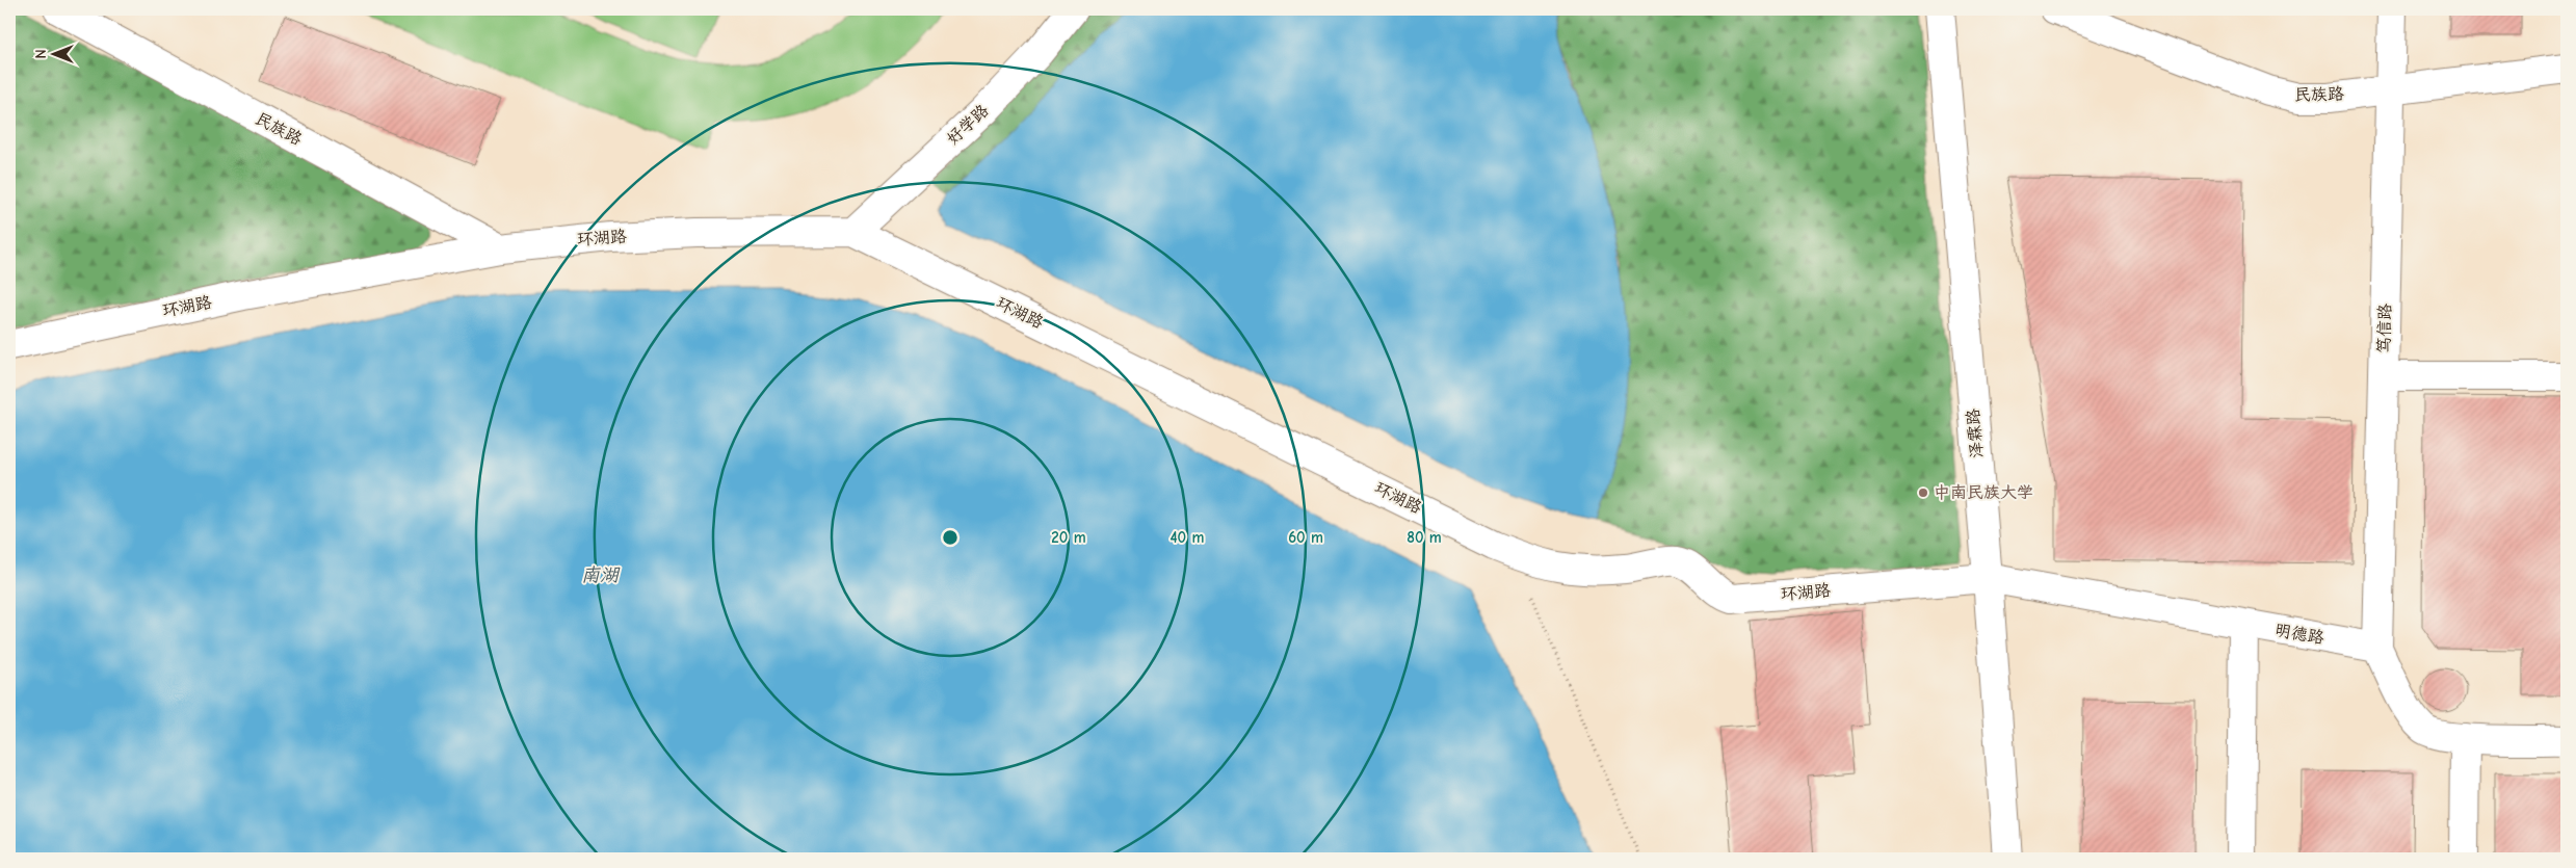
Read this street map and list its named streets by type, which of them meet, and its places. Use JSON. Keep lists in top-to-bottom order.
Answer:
{
  "streets": {
    "street": [
      "民族路",
      "好学路",
      "环湖路",
      "笃信路",
      "泽霖路",
      "明德路"
    ]
  },
  "crossings": [
    ["民族路", "环湖路"],
    ["民族路", "笃信路"],
    ["好学路", "环湖路"],
    ["环湖路", "泽霖路"],
    ["环湖路", "明德路"],
    ["笃信路", "明德路"],
    ["泽霖路", "明德路"]
  ],
  "water": ["南湖"],
  "places": ["中南民族大学"],
  "north": "left",
  "rings": [
    "20 m",
    "40 m",
    "60 m",
    "80 m"
  ]
}
